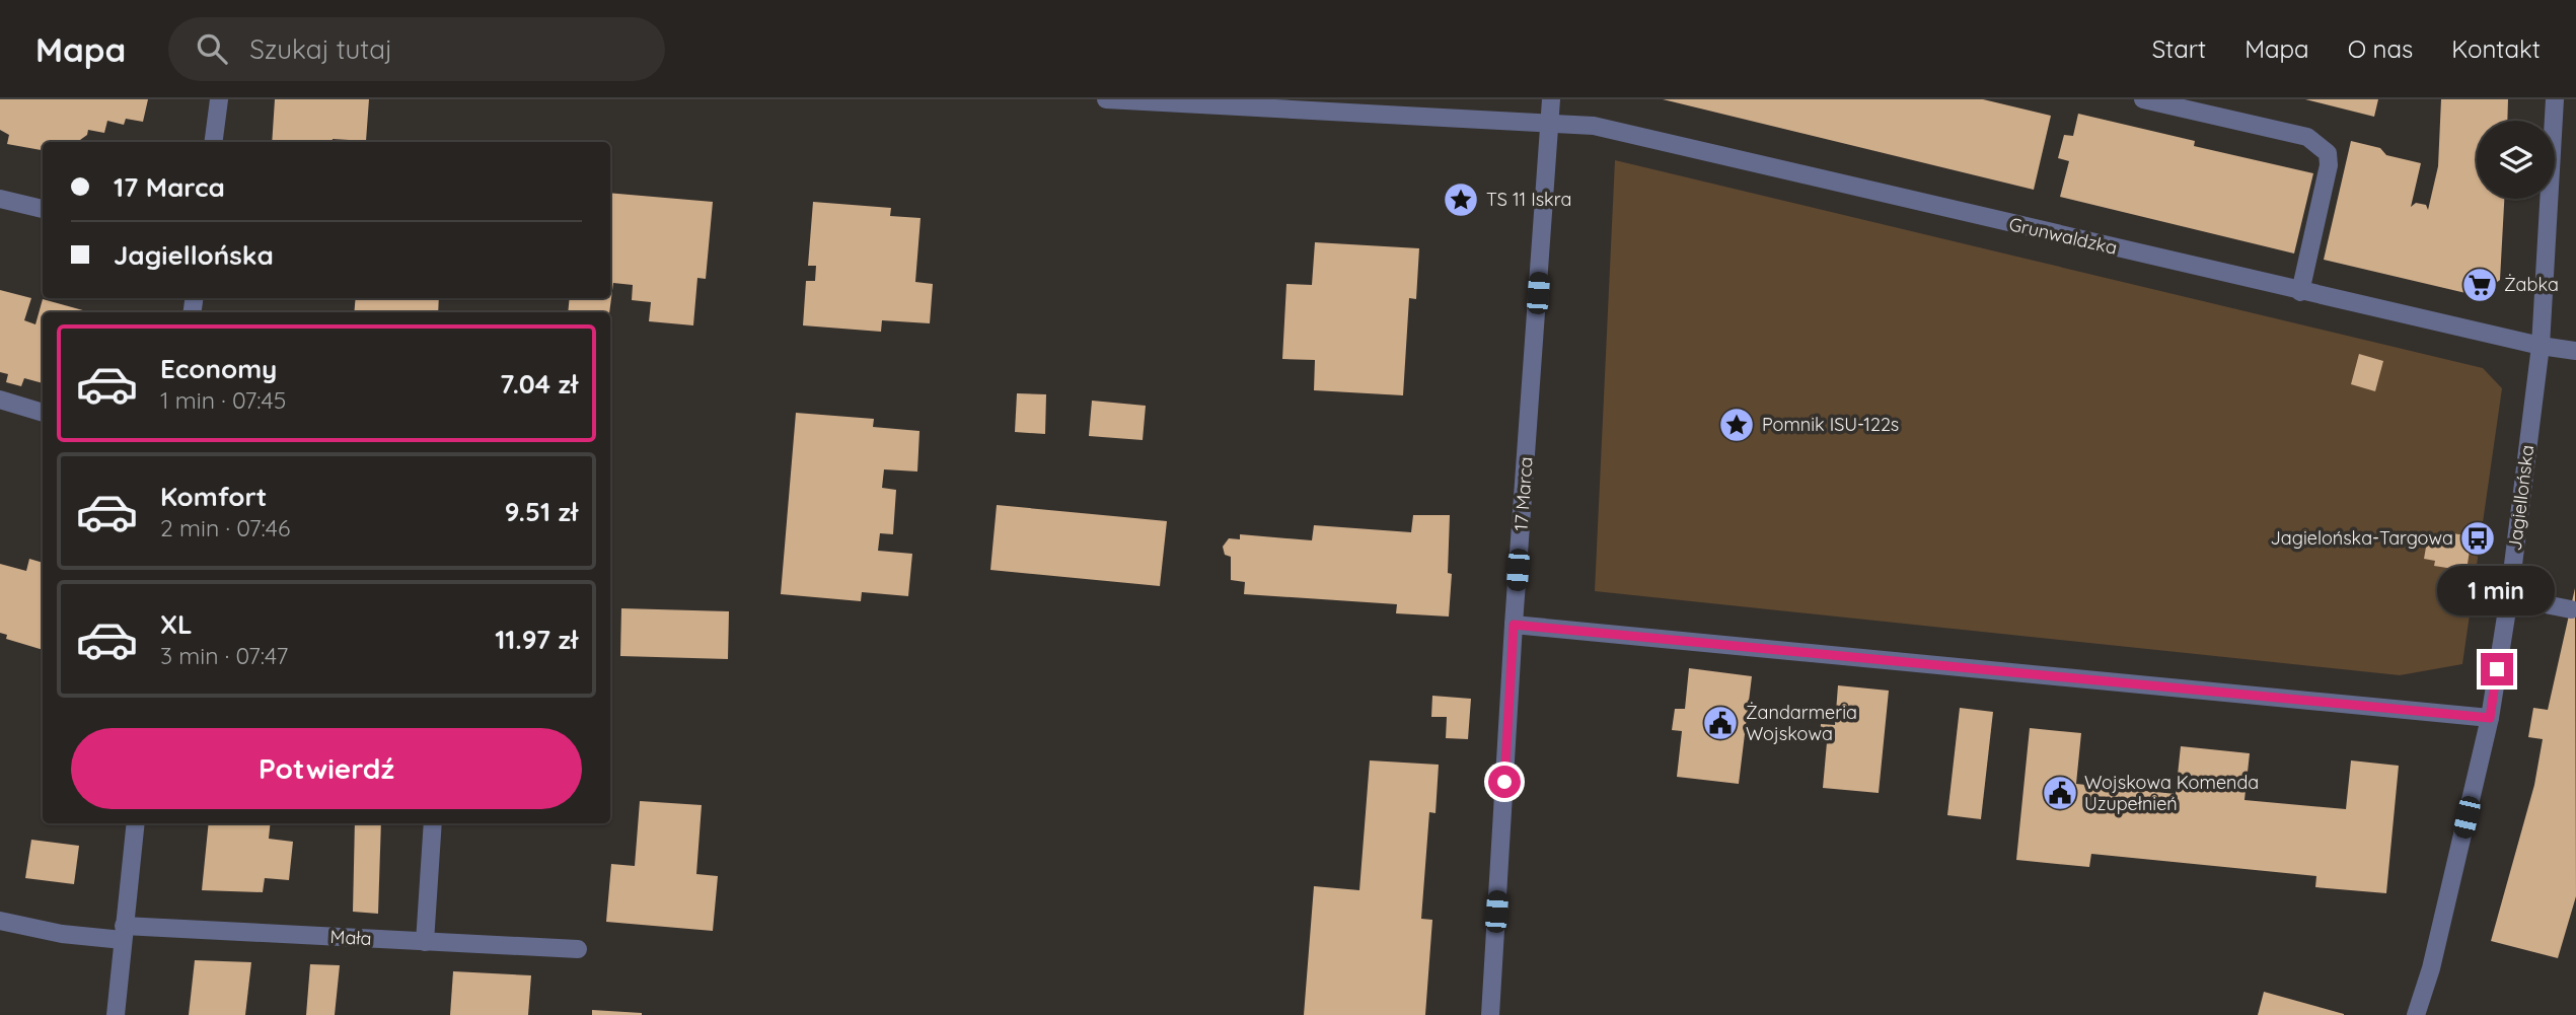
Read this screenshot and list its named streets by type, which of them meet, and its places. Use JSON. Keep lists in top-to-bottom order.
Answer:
{
  "streets": {
    "street": [
      "Grunwaldzka",
      "17 Marca",
      "Jagiellońska",
      "Mała"
    ]
  },
  "crossings": [
    ["Grunwaldzka", "17 Marca"],
    ["Grunwaldzka", "Jagiellońska"]
  ],
  "places": {
    "place": ["TS 11 Iskra", "Pomnik ISU-122s"],
    "supermarket": ["Żabka"],
    "bus stop": ["Jagielońska-Targowa"],
    "public building": ["Żandarmeria Wojskowa", "Wojskowa Komenda Uzupełnień"]
  },
  "page": {
    "header": "Mapa",
    "search": "Szukaj tutaj",
    "nav": [
      "Start",
      "Mapa",
      "O nas",
      "Kontakt"
    ],
    "banner": ["17 Marca", "Jagiellońska"],
    "list": [
      {
        "name": "Economy",
        "note": "1 min · 07:45",
        "value": "7.04 zł"
      },
      {
        "name": "Komfort",
        "note": "2 min · 07:46",
        "value": "9.51 zł"
      },
      {
        "name": "XL",
        "note": "3 min · 07:47",
        "value": "11.97 zł"
      }
    ],
    "bubble": "1 min",
    "buttons": "Potwierdź"
  }
}
